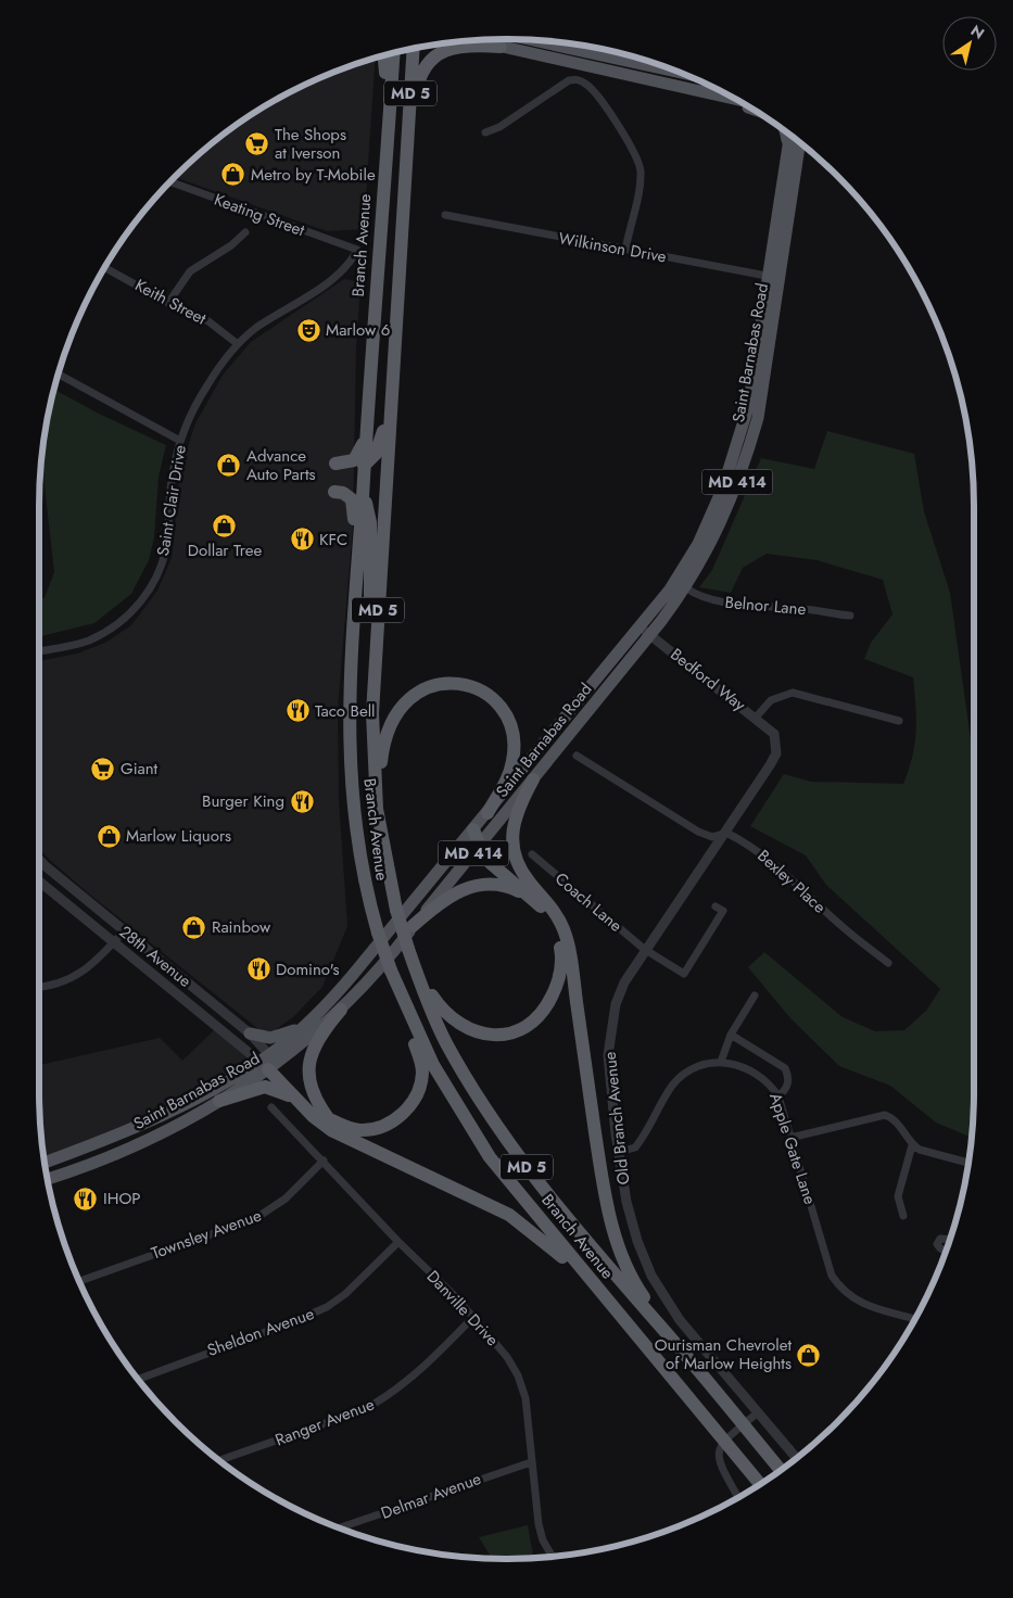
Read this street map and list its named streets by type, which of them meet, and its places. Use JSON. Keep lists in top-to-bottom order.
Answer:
{
  "streets": {
    "highway": ["MD 5", "Branch Avenue"],
    "main road": ["Saint Barnabas Road", "MD 414"],
    "street": [
      "Keating Street",
      "Wilkinson Drive",
      "Keith Street",
      "Saint Clair Drive",
      "Belnor Lane",
      "Bedford Way",
      "Bexley Place",
      "Coach Lane",
      "28th Avenue",
      "Old Branch Avenue",
      "Apple Gate Lane",
      "Townsley Avenue",
      "Danville Drive",
      "Sheldon Avenue",
      "Ranger Avenue",
      "Delmar Avenue"
    ]
  },
  "crossings": [
    ["Keating Street", "Saint Clair Drive"],
    ["Wilkinson Drive", "Saint Barnabas Road"],
    ["Keith Street", "Saint Clair Drive"],
    ["Saint Barnabas Road", "Belnor Lane"],
    ["Saint Barnabas Road", "Bedford Way"],
    ["Saint Barnabas Road", "28th Avenue"],
    ["Bedford Way", "Old Branch Avenue"],
    ["Bexley Place", "Old Branch Avenue"],
    ["Coach Lane", "Old Branch Avenue"],
    ["Old Branch Avenue", "Apple Gate Lane"],
    ["Townsley Avenue", "Danville Drive"],
    ["Danville Drive", "Sheldon Avenue"],
    ["Danville Drive", "Ranger Avenue"],
    ["Danville Drive", "Delmar Avenue"]
  ],
  "places": {
    "supermarket": ["The Shops at Iverson", "Giant"],
    "shop": [
      "Metro by T-Mobile",
      "Advance Auto Parts",
      "Dollar Tree",
      "Marlow Liquors",
      "Rainbow",
      "Ourisman Chevrolet of Marlow Heights"
    ],
    "theatre": ["Marlow 6"],
    "restaurant": [
      "KFC",
      "Taco Bell",
      "Burger King",
      "Domino's",
      "IHOP"
    ]
  },
  "north": "top right"
}
